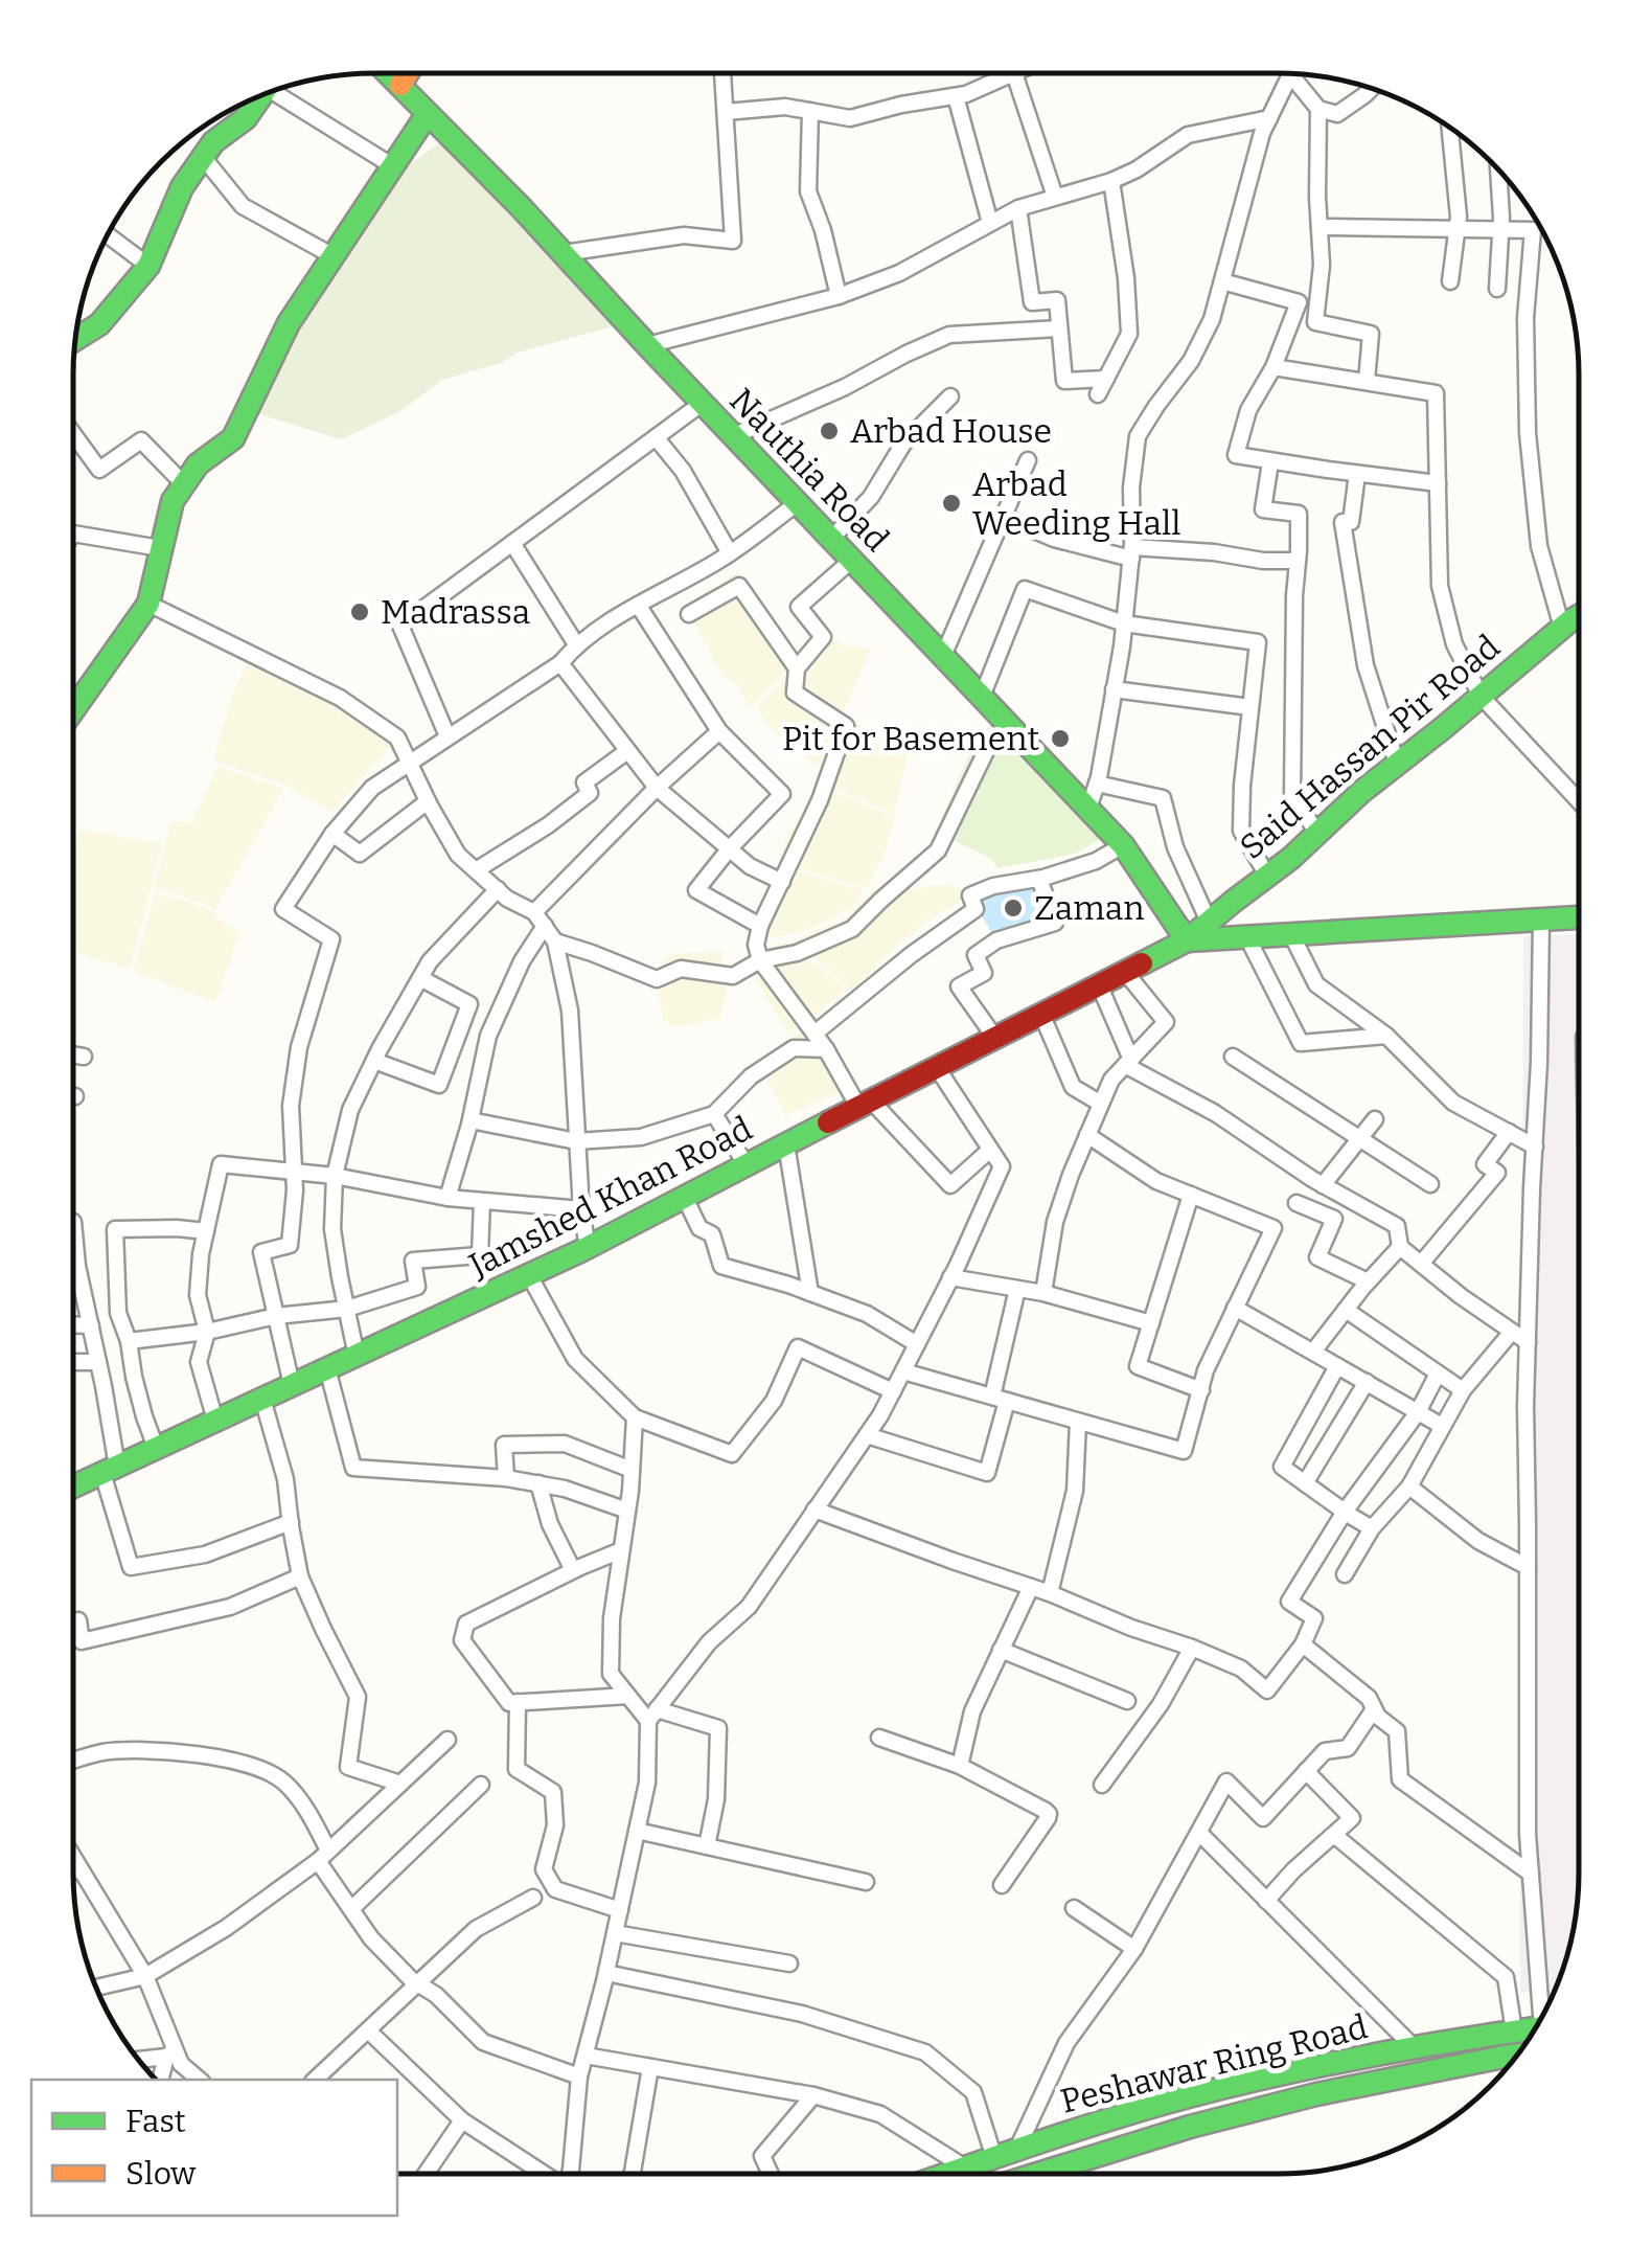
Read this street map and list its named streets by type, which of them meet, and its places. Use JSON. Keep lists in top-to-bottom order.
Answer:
{
  "streets": {
    "main road": [
      "Nauthia Road",
      "Said Hassan Pir Road",
      "Jamshed Khan Road",
      "Peshawar Ring Road"
    ]
  },
  "crossings": [
    ["Nauthia Road", "Said Hassan Pir Road"],
    ["Nauthia Road", "Jamshed Khan Road"],
    ["Said Hassan Pir Road", "Jamshed Khan Road"]
  ],
  "places": [
    "Arbad House",
    "Arbad Weeding Hall",
    "Madrassa",
    "Pit for Basement",
    "Zaman"
  ],
  "legend": ["Fast", "Slow"]
}
